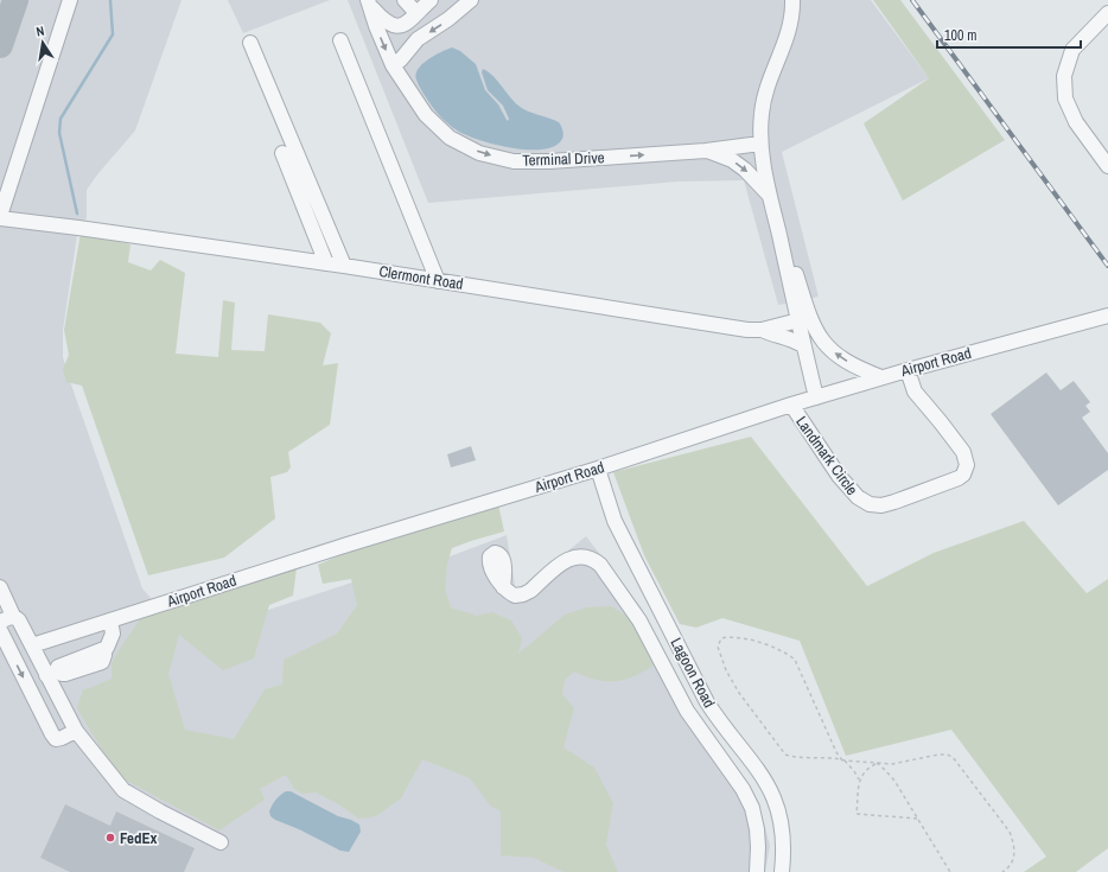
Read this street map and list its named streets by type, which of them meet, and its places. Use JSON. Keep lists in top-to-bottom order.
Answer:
{
  "streets": {
    "street": [
      "Terminal Drive",
      "Clermont Road",
      "Airport Road",
      "Landmark Circle",
      "Lagoon Road"
    ]
  },
  "crossings": [
    ["Airport Road", "Landmark Circle"],
    ["Airport Road", "Lagoon Road"]
  ],
  "one_way": ["Terminal Drive"],
  "places": ["FedEx"],
  "scale_bar": "100 m",
  "north": "top"
}
